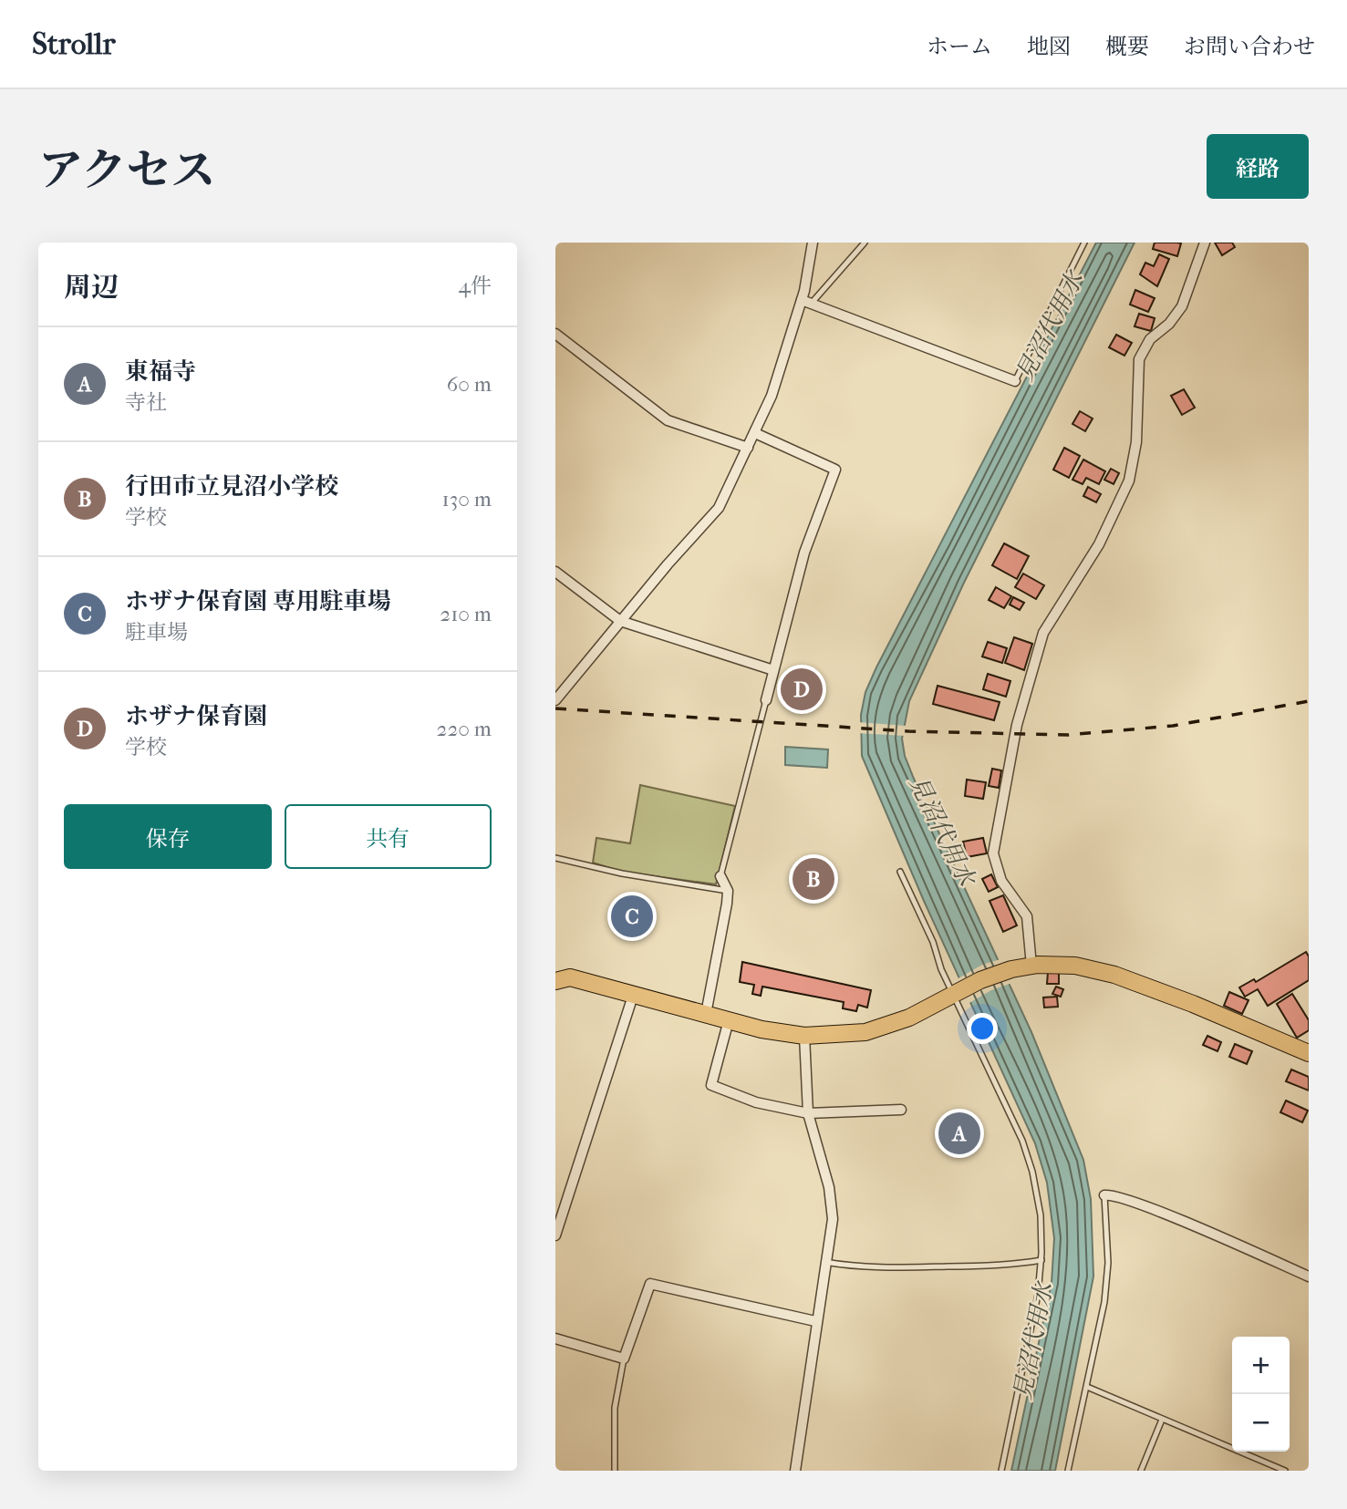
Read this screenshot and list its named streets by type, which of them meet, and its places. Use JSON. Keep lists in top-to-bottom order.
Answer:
{
  "water": ["見沼代用水"],
  "page": {
    "header": "Strollr",
    "nav": [
      "ホーム",
      "地図",
      "概要",
      "お問い合わせ"
    ],
    "title": "アクセス",
    "buttons": [
      "経路",
      ["保存", "共有"]
    ],
    "heading": ["周辺", "4件"],
    "list": [
      {
        "mark": "A",
        "name": "東福寺",
        "note": "寺社",
        "value": "60 m"
      },
      {
        "mark": "B",
        "name": "行田市立見沼小学校",
        "note": "学校",
        "value": "130 m"
      },
      {
        "mark": "C",
        "name": "ホザナ保育園 専用駐車場",
        "note": "駐車場",
        "value": "210 m"
      },
      {
        "mark": "D",
        "name": "ホザナ保育園",
        "note": "学校",
        "value": "220 m"
      }
    ],
    "pins": [
      "D",
      "B",
      "C",
      "A"
    ],
    "map_buttons": ["+", "−"]
  }
}
